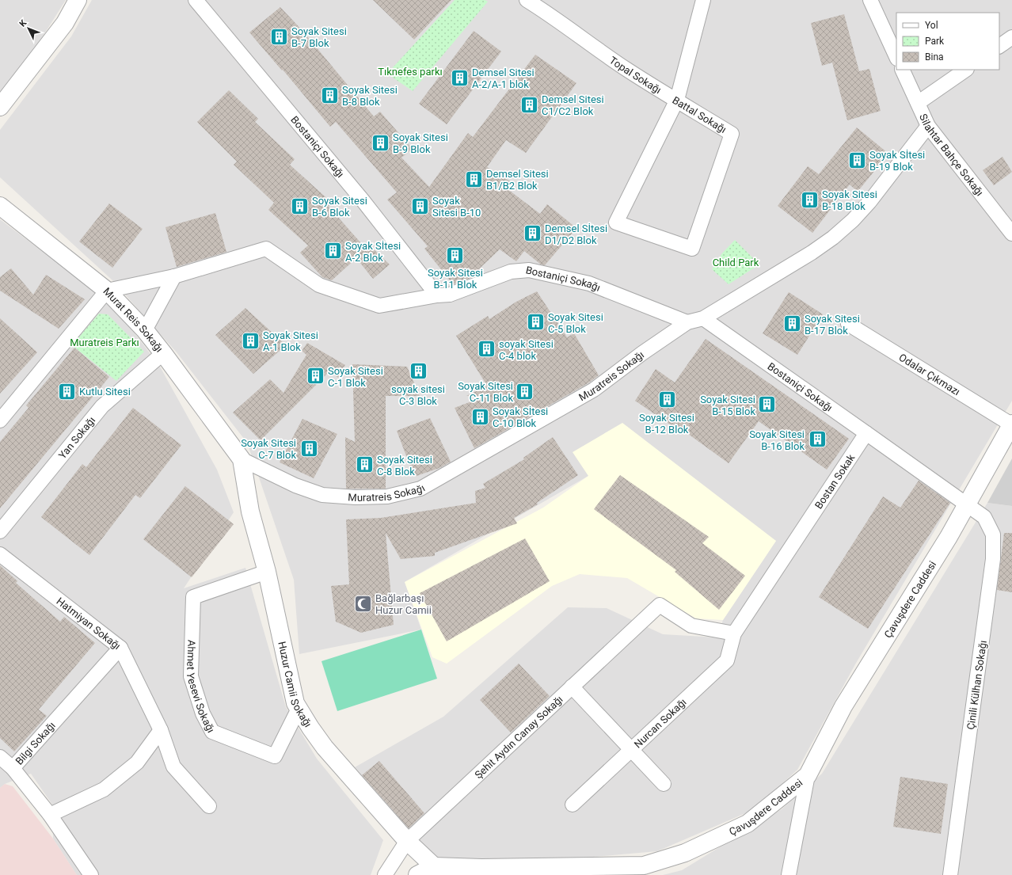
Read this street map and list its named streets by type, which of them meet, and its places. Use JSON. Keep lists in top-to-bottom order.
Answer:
{
  "streets": {
    "street": [
      "Topal Sokağı",
      "Battal Sokağı",
      "Bostaniçi Sokağı",
      "Silahtar Bahçe Sokağı",
      "Murat Reis Sokağı",
      "Odalar Çıkmazı",
      "Muratreis Sokağı",
      "Yan Sokağı",
      "Bostan Sokak",
      "Çavuşdere Caddesi",
      "Hatmiyan Sokağı",
      "Ahmet Yesevi Sokağı",
      "Huzur Camii Sokağı",
      "Çinili Külhan Sokağı",
      "Nurcan Sokağı",
      "Şehit Aydın Canay Sokağı",
      "Bilgi Sokağı"
    ]
  },
  "crossings": [
    ["Topal Sokağı", "Battal Sokağı"],
    ["Bostaniçi Sokağı", "Murat Reis Sokağı"],
    ["Bostaniçi Sokağı", "Muratreis Sokağı"],
    ["Bostaniçi Sokağı", "Bostan Sokak"],
    ["Silahtar Bahçe Sokağı", "Muratreis Sokağı"],
    ["Murat Reis Sokağı", "Muratreis Sokağı"],
    ["Murat Reis Sokağı", "Yan Sokağı"],
    ["Murat Reis Sokağı", "Huzur Camii Sokağı"],
    ["Odalar Çıkmazı", "Çavuşdere Caddesi"],
    ["Muratreis Sokağı", "Huzur Camii Sokağı"],
    ["Bostan Sokak", "Nurcan Sokağı"],
    ["Bostan Sokak", "Şehit Aydın Canay Sokağı"],
    ["Çavuşdere Caddesi", "Huzur Camii Sokağı"],
    ["Çavuşdere Caddesi", "Çinili Külhan Sokağı"],
    ["Hatmiyan Sokağı", "Bilgi Sokağı"],
    ["Ahmet Yesevi Sokağı", "Huzur Camii Sokağı"],
    ["Huzur Camii Sokağı", "Şehit Aydın Canay Sokağı"],
    ["Nurcan Sokağı", "Şehit Aydın Canay Sokağı"]
  ],
  "parks": ["Tıknefes parkı", "Child Park", "Muratreis Parkı"],
  "places": {
    "building": [
      "Soyak Sitesi B-7 Blok",
      "Demsel Sitesi A-2/A-1 blok",
      "Soyak Sitesi B-8 Blok",
      "Demsel Sitesi C1/C2 Blok",
      "Soyak Sitesi B-9 Blok",
      "Soyak Sİtesi B-19 Blok",
      "Demsel Sitesi B1/B2 Blok",
      "Soyak Sitesi B-18 Blok",
      "Soyak Sitesi B-6 Blok",
      "Soyak Sitesi B-10",
      "Demsel Sİtesi D1/D2 Blok",
      "Soyak Sİtesi A-2 Blok",
      "Soyak Sitesi B-11 Blok",
      "Soyak Sitesi C-5 Blok",
      "Soyak Sitesi B-17 Blok",
      "Soyak Sitesi A-1 Blok",
      "soyak Sitesi C-4 blok",
      "soyak sitesi C-3 Blok",
      "Soyak Sitesi C-1 Blok",
      "Kutlu Sitesi",
      "Soyak Sitesi C-11 Blok",
      "Soyak Sitesi B-12 Blok",
      "Soyak Sitesi B-15 Blok",
      "Soyak Sİtesi C-10 Blok",
      "Soyak Sitesi B-16 Blok",
      "Soyak Sitesi C-7 Blok",
      "Soyak Sitesi C-8 Blok"
    ],
    "mosque": ["Bağlarbaşı Huzur Camii"]
  },
  "legend": ["Yol", "Park", "Bina"],
  "north": "top left"
}
